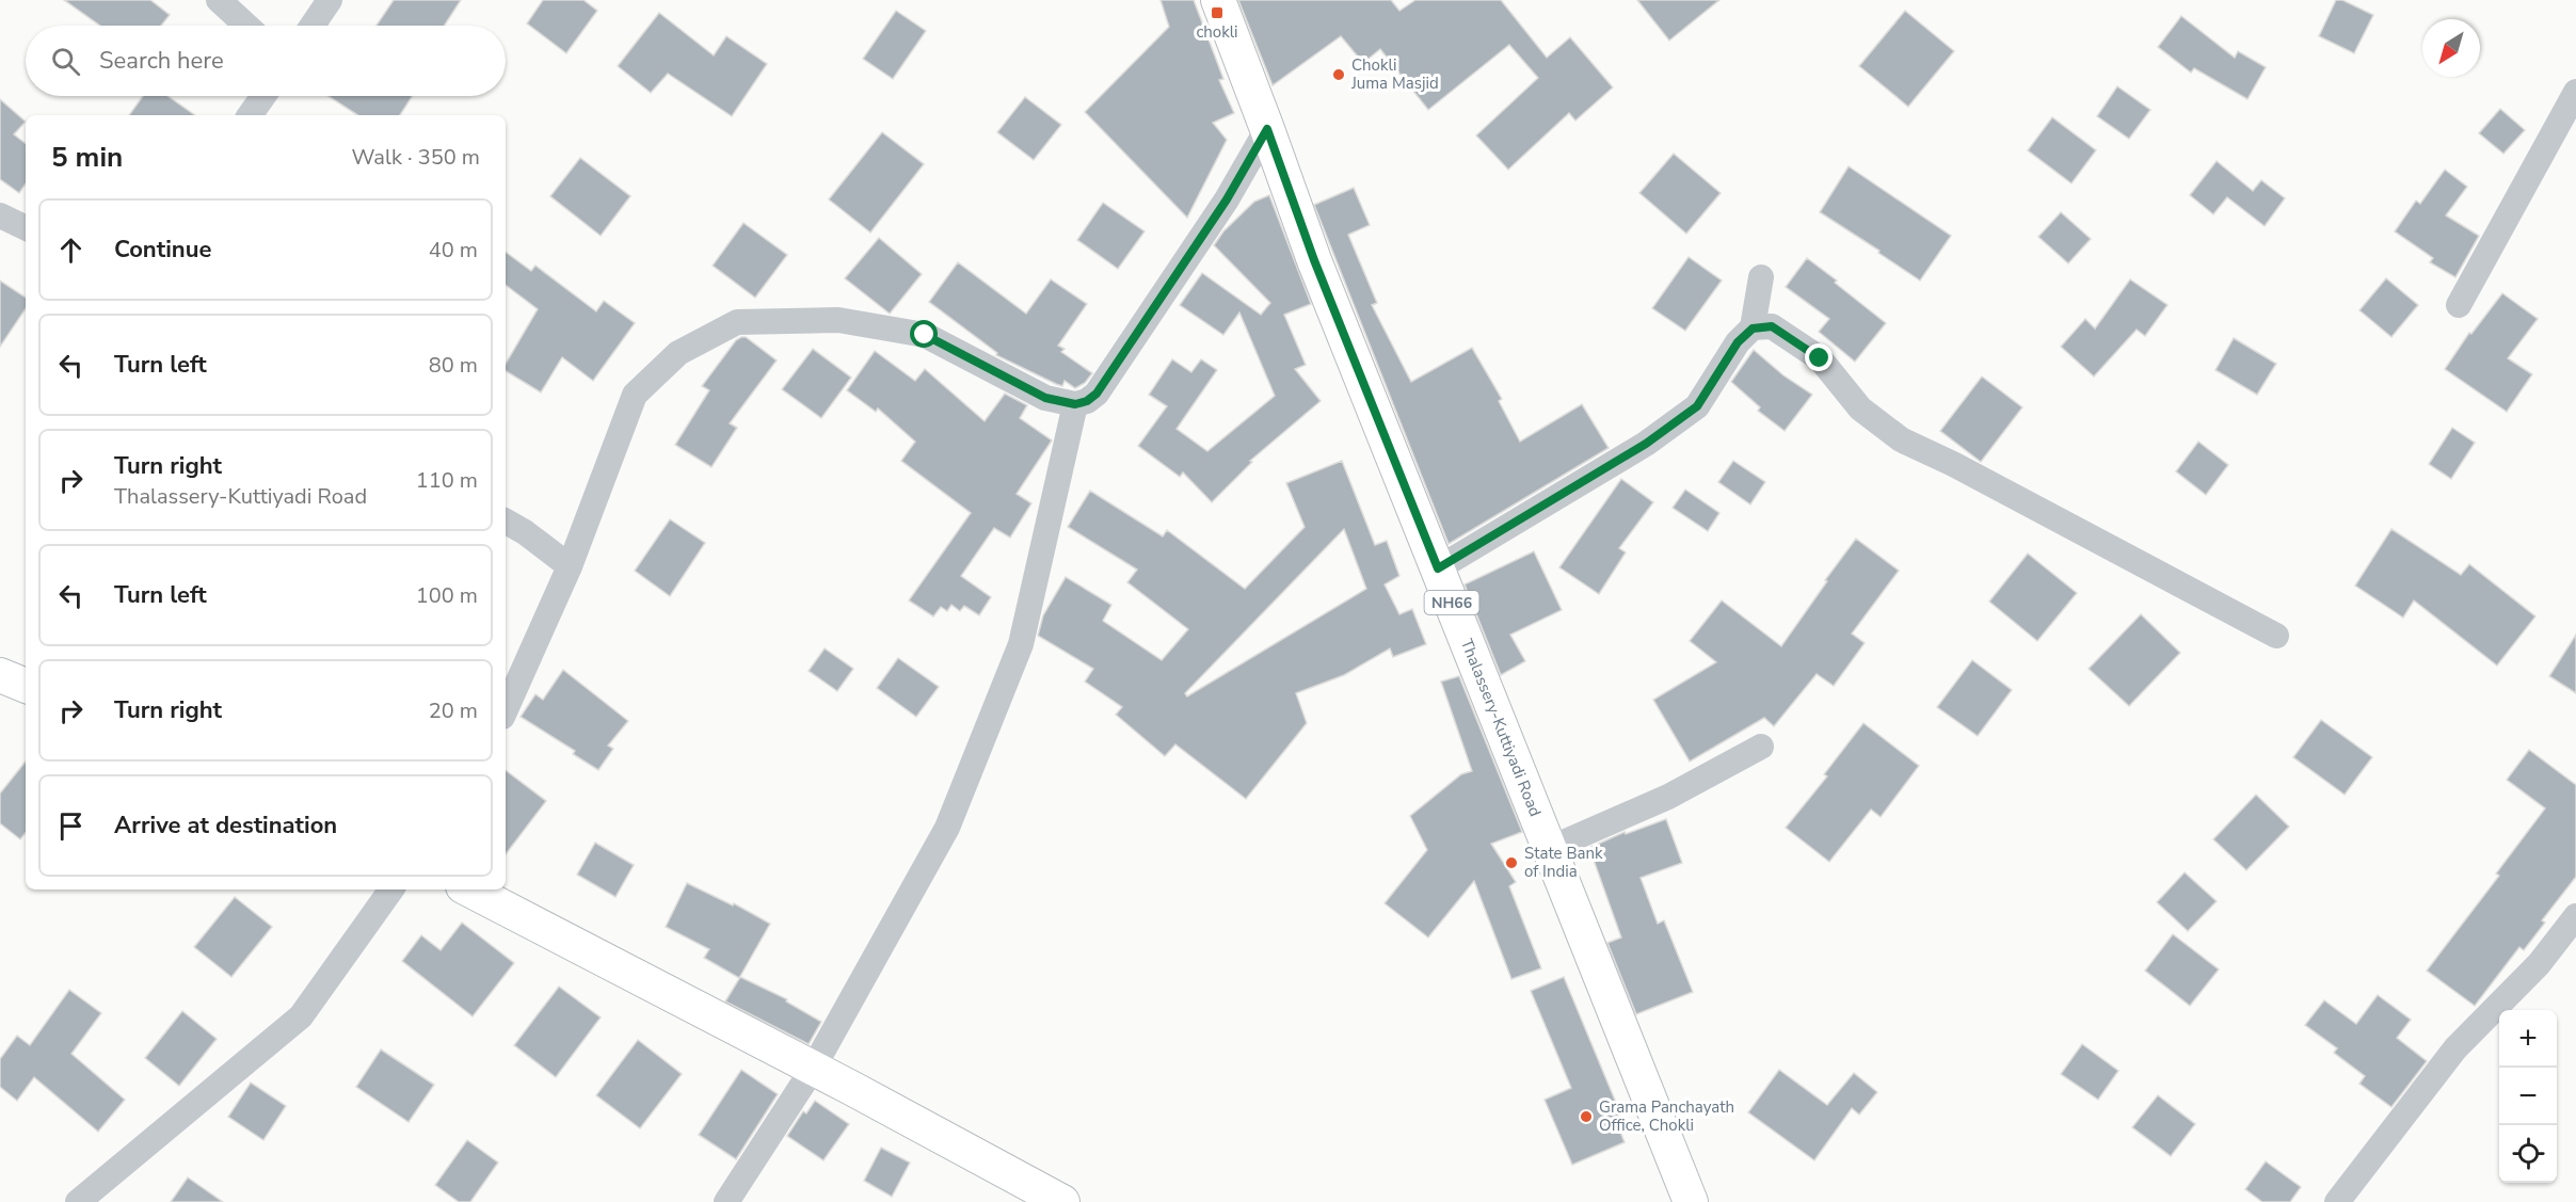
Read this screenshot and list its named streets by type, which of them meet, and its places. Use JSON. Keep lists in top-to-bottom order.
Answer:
{
  "streets": {
    "main road": ["NH66", "Thalassery-Kuttiyadi Road"]
  },
  "places": {
    "transit": ["chokli"],
    "other": ["Chokli Juma Masjid", "State Bank of India", "Grama Panchayath Office, Chokli"]
  },
  "north": "bottom left",
  "page": {
    "search": "Search here",
    "heading": ["5 min", "Walk · 350 m"],
    "list": [
      ["Continue", "40 m"],
      ["Turn left", "80 m"],
      ["Turn right", "Thalassery-Kuttiyadi Road", "110 m"],
      ["Turn left", "100 m"],
      ["Turn right", "20 m"],
      "Arrive at destination"
    ],
    "map_buttons": ["+", "−"]
  }
}
